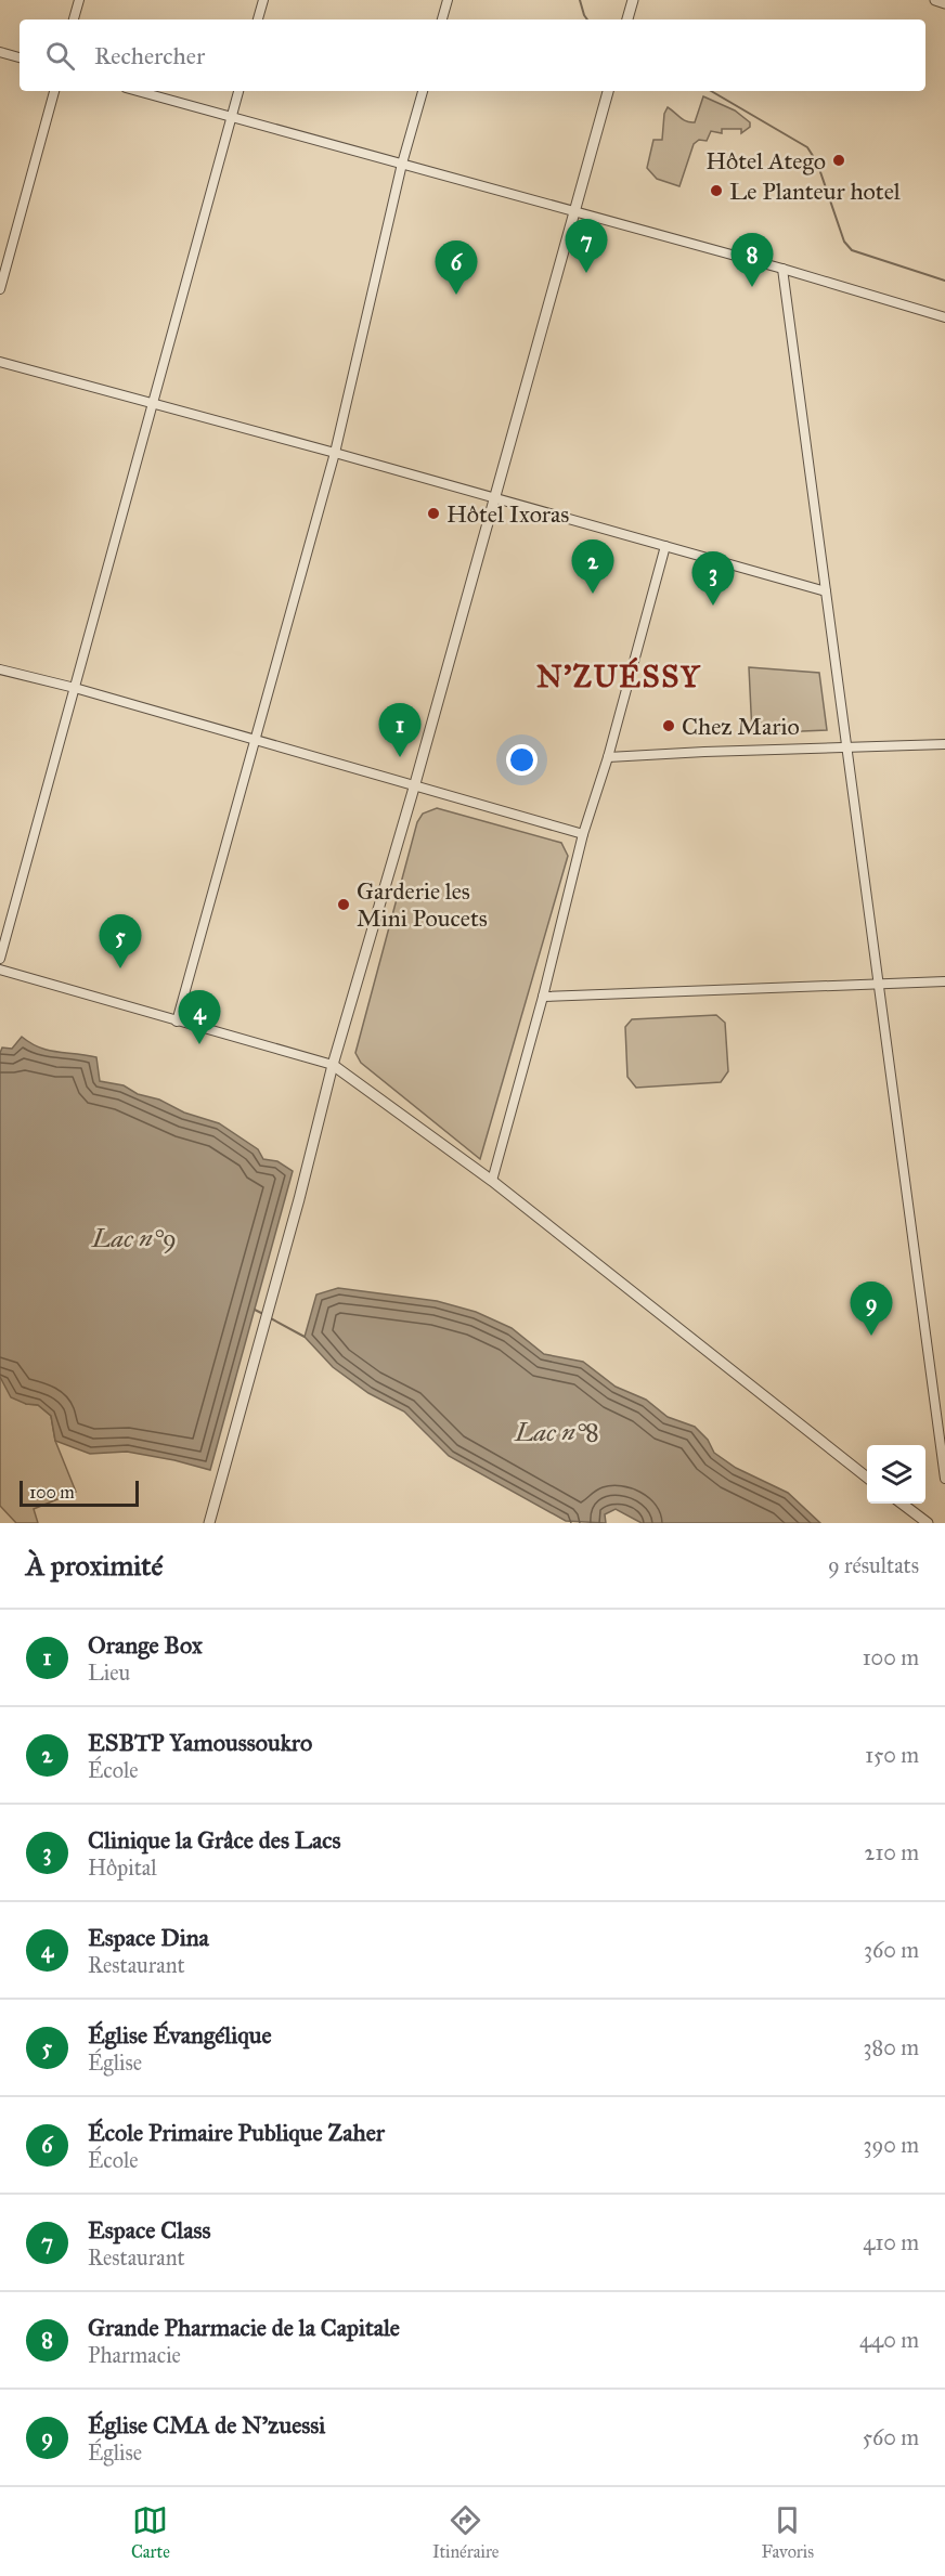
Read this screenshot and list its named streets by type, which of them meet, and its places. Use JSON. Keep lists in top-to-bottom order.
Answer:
{
  "districts": ["N'ZUÉSSY"],
  "water": ["Lac n°9", "Lac n°8"],
  "places": [
    "Hôtel Atego",
    "Le Planteur hotel",
    "Hôtel Ixoras",
    "Chez Mario",
    "Garderie les Mini Poucets"
  ],
  "scale_bar": "100 m",
  "page": {
    "search": "Rechercher",
    "pins": [
      "7",
      "8",
      "6",
      "2",
      "3",
      "1",
      "5",
      "4",
      "9"
    ],
    "scale": "100 m",
    "heading": ["À proximité", "9 résultats"],
    "list": [
      {
        "mark": "1",
        "name": "Orange Box",
        "note": "Lieu",
        "value": "100 m"
      },
      {
        "mark": "2",
        "name": "ESBTP Yamoussoukro",
        "note": "École",
        "value": "150 m"
      },
      {
        "mark": "3",
        "name": "Clinique la Grâce des Lacs",
        "note": "Hôpital",
        "value": "210 m"
      },
      {
        "mark": "4",
        "name": "Espace Dina",
        "note": "Restaurant",
        "value": "360 m"
      },
      {
        "mark": "5",
        "name": "Église Évangélique",
        "note": "Église",
        "value": "380 m"
      },
      {
        "mark": "6",
        "name": "École Primaire Publique Zaher",
        "note": "École",
        "value": "390 m"
      },
      {
        "mark": "7",
        "name": "Espace Class",
        "note": "Restaurant",
        "value": "410 m"
      },
      {
        "mark": "8",
        "name": "Grande Pharmacie de la Capitale",
        "note": "Pharmacie",
        "value": "440 m"
      },
      {
        "mark": "9",
        "name": "Église CMA de N’zuessi",
        "note": "Église",
        "value": "560 m"
      }
    ],
    "nav": ["Carte", "Itinéraire", "Favoris"]
  }
}
